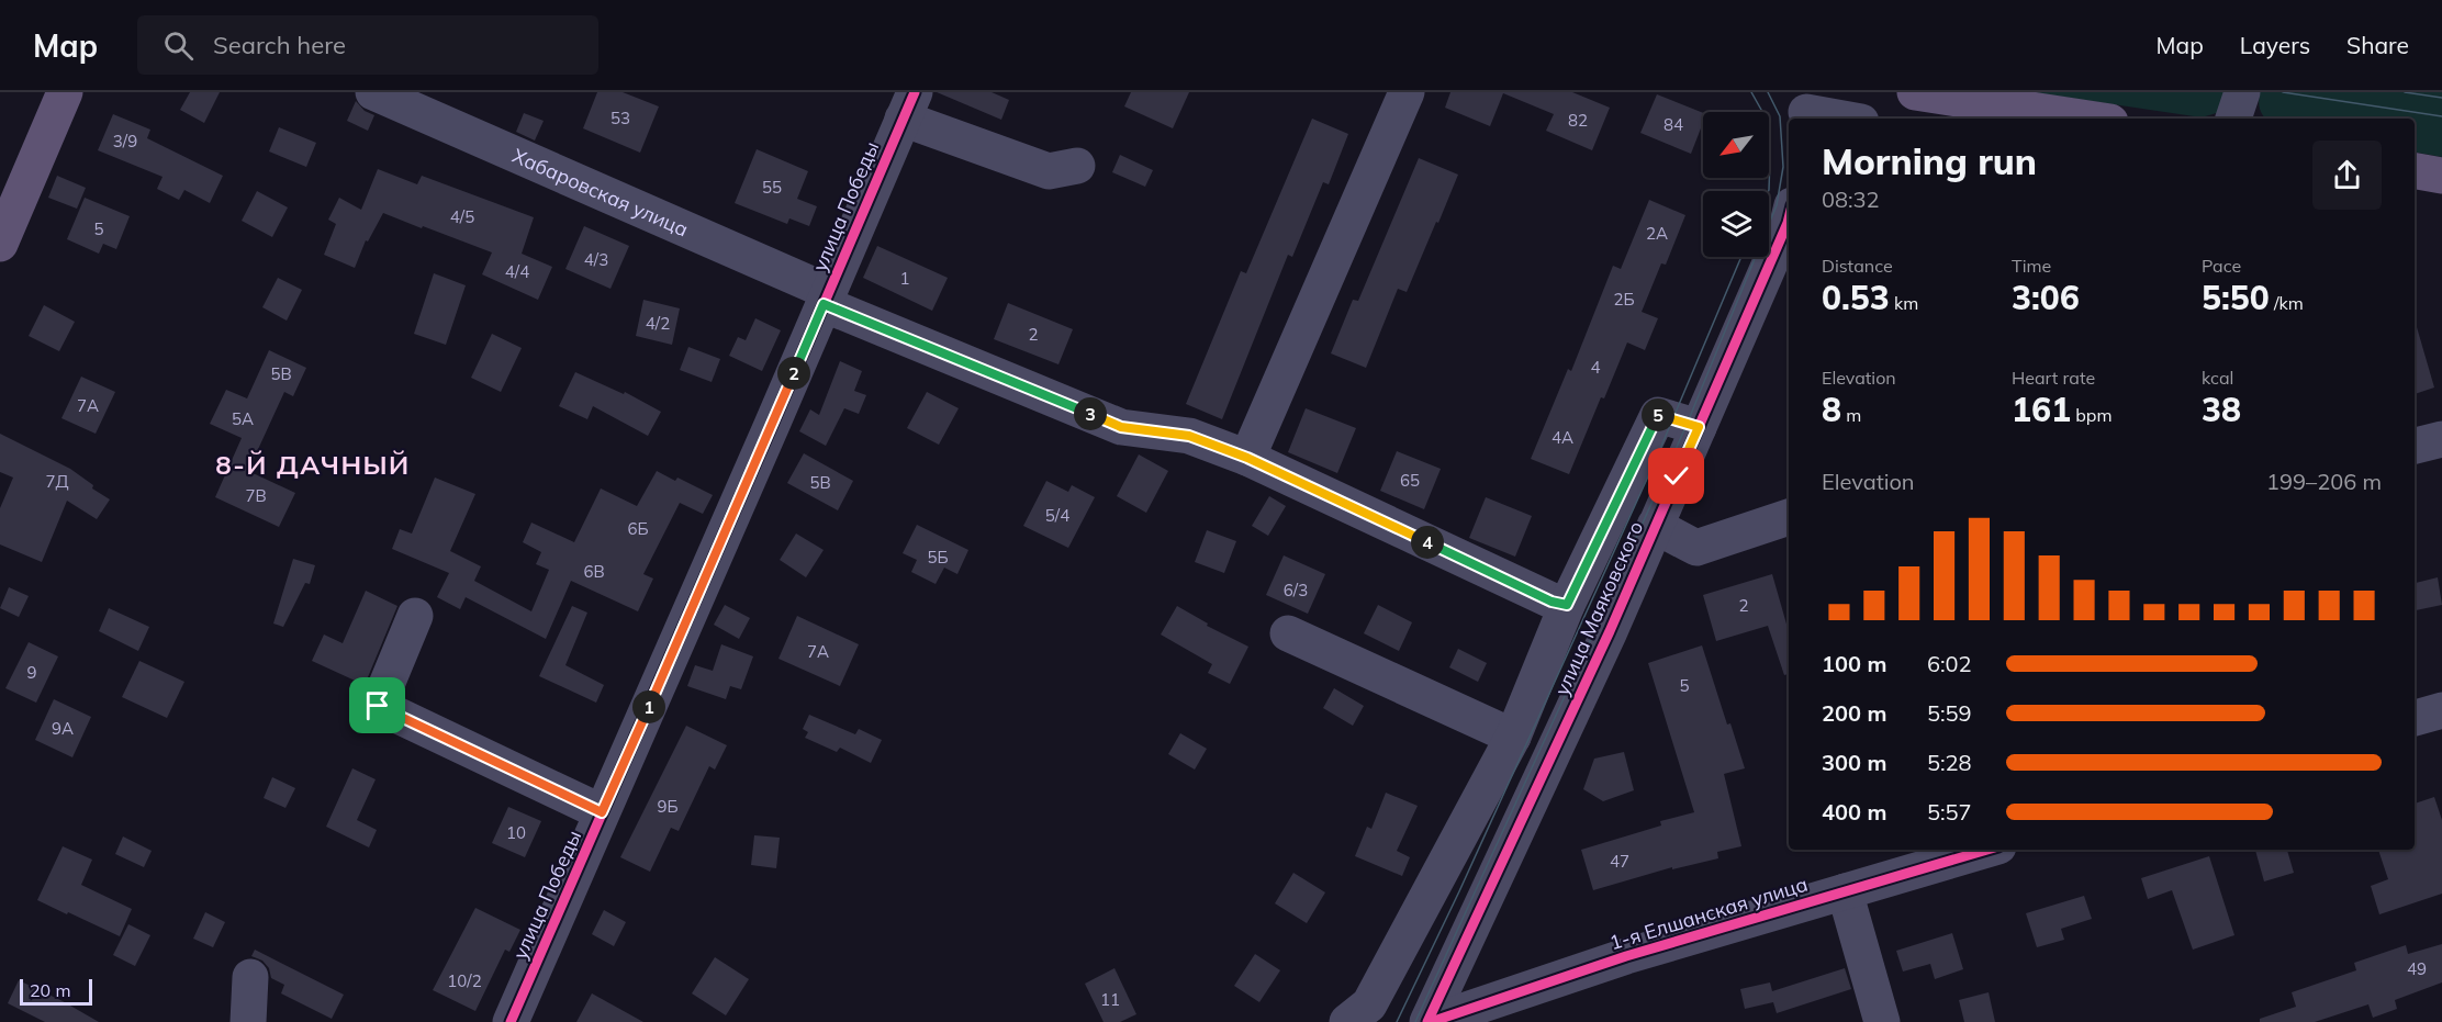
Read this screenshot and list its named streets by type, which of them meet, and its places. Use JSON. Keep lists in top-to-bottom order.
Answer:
{
  "streets": {
    "street": [
      "Хабаровская улица",
      "улица Победы",
      "улица Маяковского",
      "1-я Елшанская улица"
    ]
  },
  "crossings": [
    ["Хабаровская улица", "улица Победы"],
    ["улица Маяковского", "1-я Елшанская улица"]
  ],
  "districts": ["8-Й ДАЧНЫЙ"],
  "house_numbers": [
    "53",
    "82",
    "84",
    "3/9",
    "55",
    "4/5",
    "5",
    "2А",
    "4/3",
    "4/4",
    "1",
    "2Б",
    "4/2",
    "2",
    "4",
    "5В",
    "7А",
    "5А",
    "4А",
    "65",
    "7Д",
    "5В",
    "7В",
    "5/4",
    "6Б",
    "5Б",
    "6В",
    "6/3",
    "2",
    "7А",
    "9",
    "5",
    "9А",
    "9Б",
    "10",
    "47",
    "49",
    "10/2",
    "11"
  ],
  "scale_bar": "20 m",
  "north": "bottom left",
  "page": {
    "header": "Map",
    "search": "Search here",
    "nav": ["Map", "Layers", "Share"],
    "heading": ["Morning run", "08:32"],
    "stats": [
      ["Distance", "0.53 km"],
      ["Time", "3:06"],
      ["Pace", "5:50 /km"],
      ["Elevation", "8 m"],
      ["Heart rate", "161 bpm"],
      ["kcal", "38"]
    ],
    "pins": [
      "2",
      "3",
      "5",
      "4",
      "1"
    ],
    "chart": ["Elevation", "199–206 m"],
    "list": [
      {
        "name": "100 m",
        "note": "6:02"
      },
      {
        "name": "200 m",
        "note": "5:59"
      },
      {
        "name": "300 m",
        "note": "5:28"
      },
      {
        "name": "400 m",
        "note": "5:57"
      }
    ],
    "scale": "20 m"
  }
}
